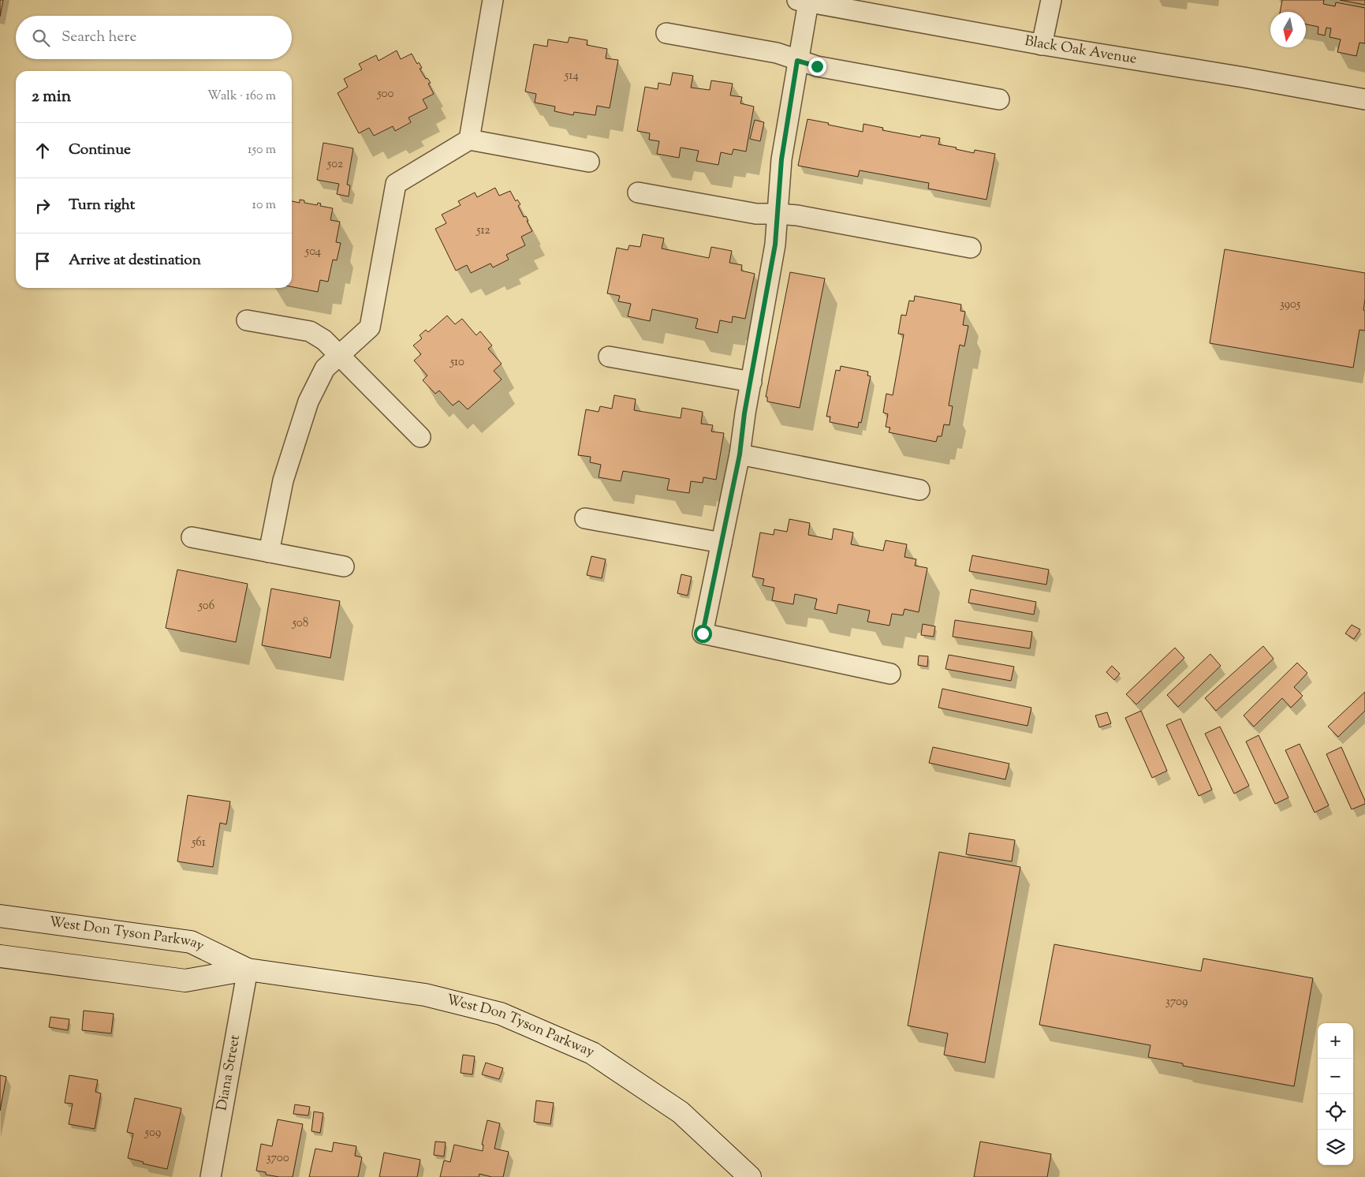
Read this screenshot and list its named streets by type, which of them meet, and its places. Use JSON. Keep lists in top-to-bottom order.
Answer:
{
  "streets": {
    "main road": ["West Don Tyson Parkway"],
    "street": ["Black Oak Avenue", "Diana Street"]
  },
  "crossings": [
    ["West Don Tyson Parkway", "Diana Street"]
  ],
  "house_numbers": [
    "514",
    "500",
    "502",
    "512",
    "504",
    "3905",
    "510",
    "506",
    "508",
    "561",
    "3709",
    "509",
    "3700"
  ],
  "north": "bottom",
  "page": {
    "search": "Search here",
    "heading": ["2 min", "Walk · 160 m"],
    "list": [
      ["Continue", "150 m"],
      ["Turn right", "10 m"],
      "Arrive at destination"
    ],
    "map_buttons": ["+", "−"]
  }
}
